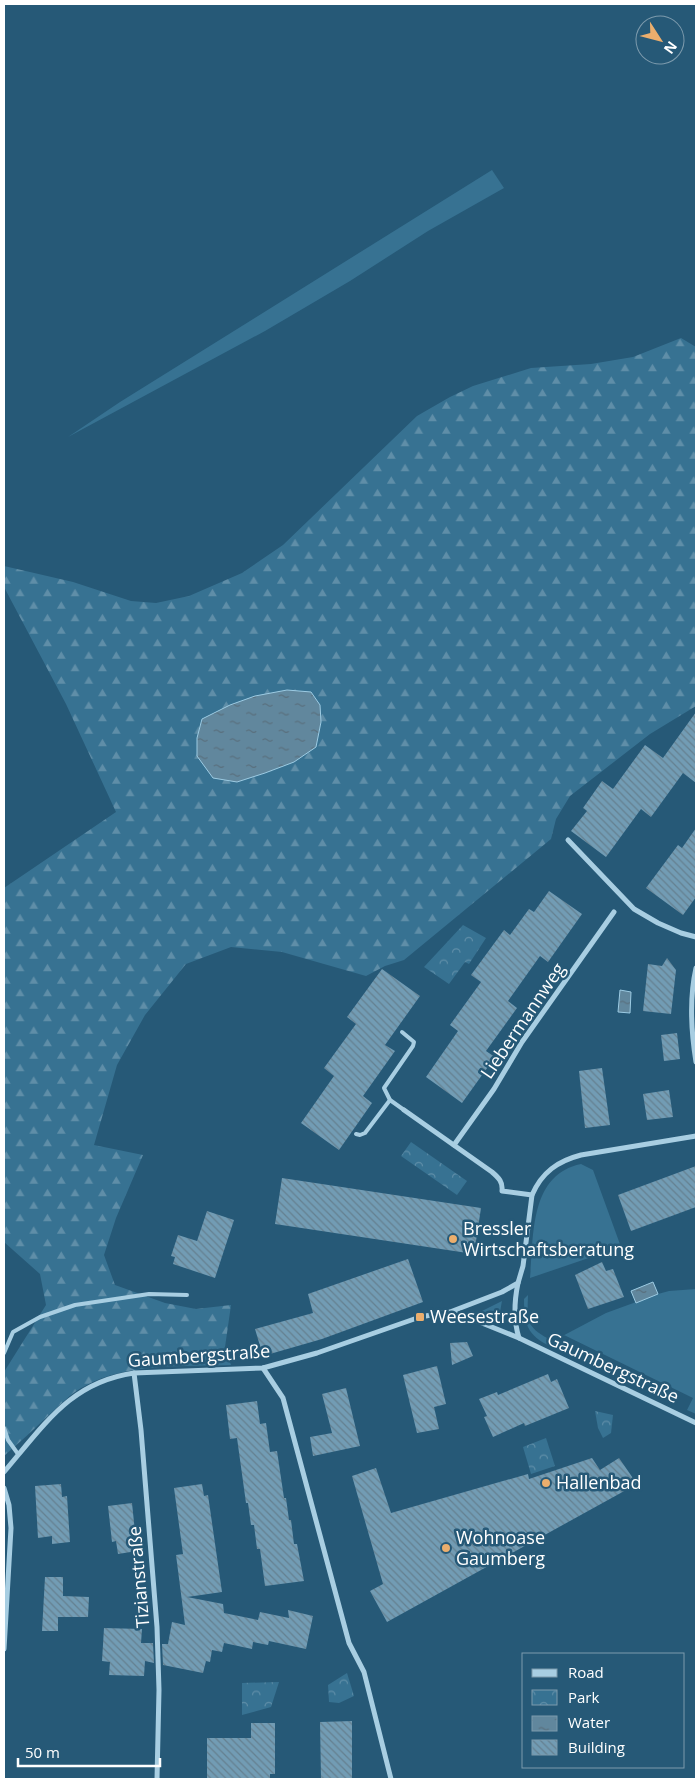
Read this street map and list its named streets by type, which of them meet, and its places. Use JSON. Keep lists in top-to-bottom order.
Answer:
{
  "streets": {
    "street": ["Liebermannweg", "Gaumbergstraße", "Tizianstraße"]
  },
  "crossings": [
    ["Gaumbergstraße", "Tizianstraße"]
  ],
  "places": {
    "other": ["Bressler Wirtschaftsberatung", "Hallenbad", "Wohnoase Gaumberg"],
    "transit": ["Weesestraße"]
  },
  "legend": [
    "Road",
    "Park",
    "Water",
    "Building"
  ],
  "scale_bar": "50 m",
  "north": "bottom right"
}
